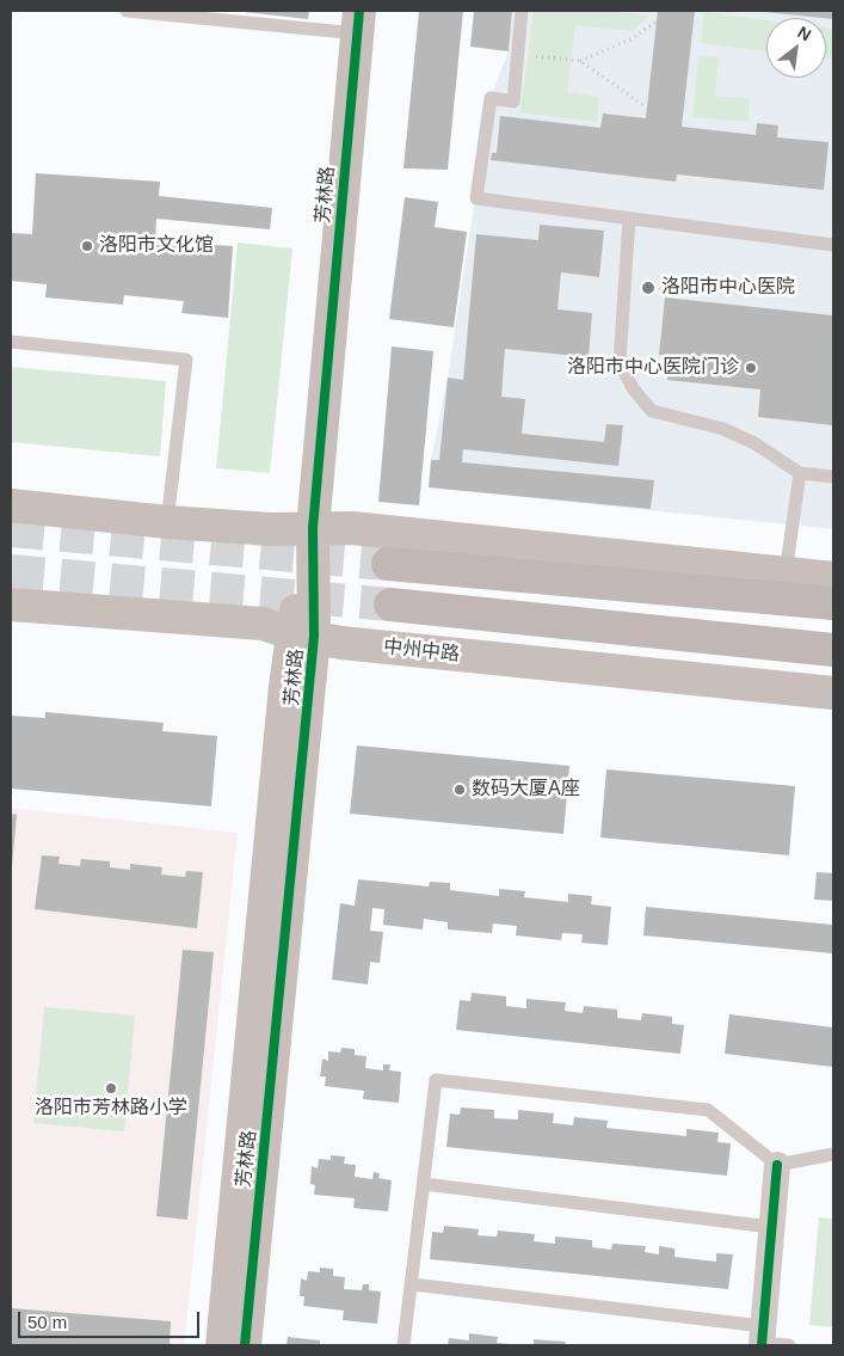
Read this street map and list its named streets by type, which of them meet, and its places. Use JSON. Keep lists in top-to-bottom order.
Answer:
{
  "streets": {
    "street": ["芳林路", "中州中路"]
  },
  "crossings": [
    ["芳林路", "中州中路"]
  ],
  "places": [
    "洛阳市文化馆",
    "洛阳市中心医院",
    "洛阳市中心医院门诊",
    "数码大厦A座",
    "洛阳市芳林路小学"
  ],
  "scale_bar": "50 m",
  "north": "top right"
}
